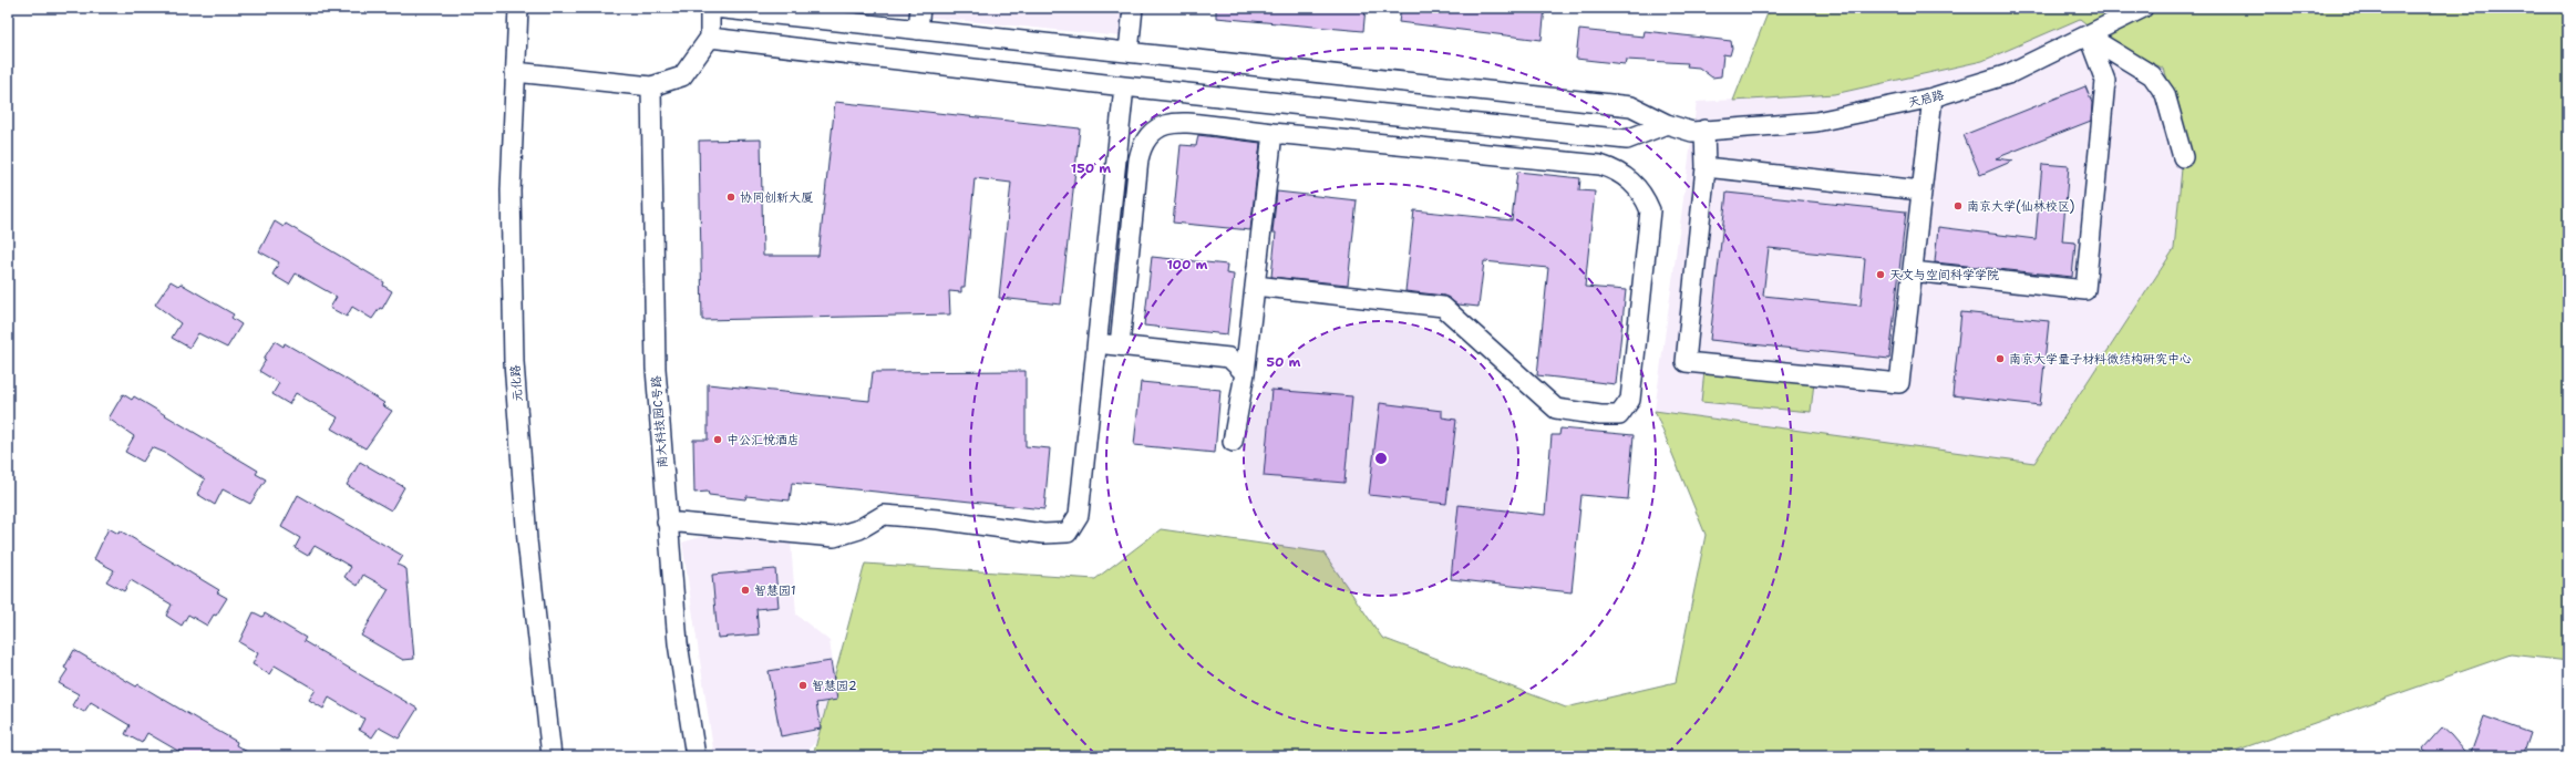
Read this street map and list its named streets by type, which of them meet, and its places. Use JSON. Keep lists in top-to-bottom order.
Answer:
{
  "streets": {
    "street": ["天启路", "元化路", "南大科技园C号路"]
  },
  "places": [
    "协同创新大厦",
    "南京大学(仙林校区)",
    "天文与空间科学学院",
    "南京大学量子材料微结构研究中心",
    "中公汇悦酒店",
    "智慧园1",
    "智慧园2"
  ],
  "rings": ["150 m", "100 m", "50 m"]
}
